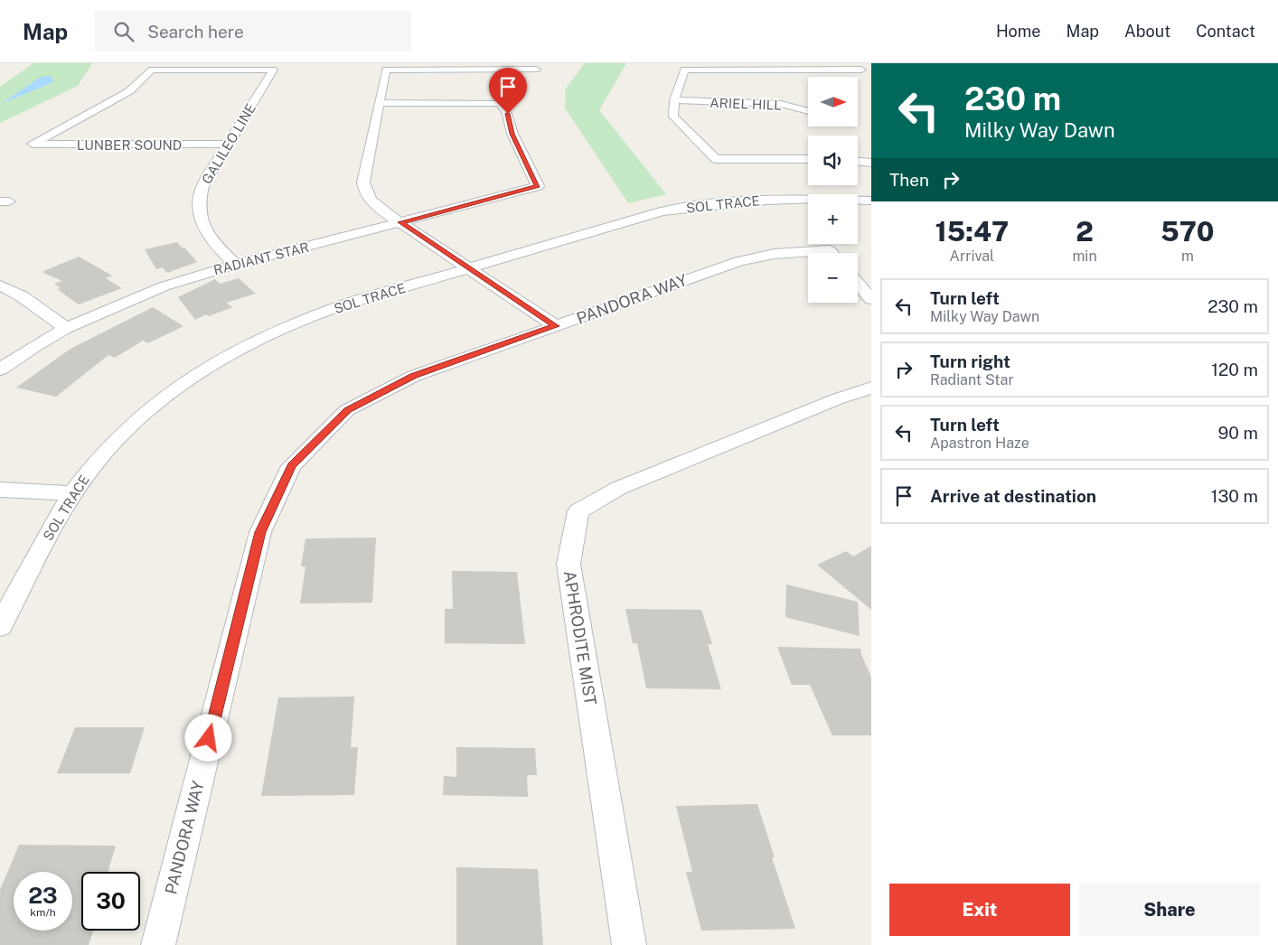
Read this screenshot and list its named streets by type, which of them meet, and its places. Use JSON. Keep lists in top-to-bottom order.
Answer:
{
  "streets": {
    "street": [
      "ARIEL HILL",
      "GALILEO LINE",
      "LUNBER SOUND",
      "SOL TRACE",
      "RADIANT STAR",
      "PANDORA WAY",
      "APHRODITE MIST"
    ]
  },
  "crossings": [
    ["GALILEO LINE", "LUNBER SOUND"],
    ["GALILEO LINE", "RADIANT STAR"]
  ],
  "north": "right",
  "page": {
    "header": "Map",
    "search": "Search here",
    "nav": [
      "Home",
      "Map",
      "About",
      "Contact"
    ],
    "turn": ["230 m", "Milky Way Dawn"],
    "map_buttons": ["+", "−"],
    "then": "Then",
    "eta": [
      "15:47",
      "Arrival",
      "2",
      "min",
      "570",
      "m"
    ],
    "list": [
      {
        "name": "Turn left",
        "note": "Milky Way Dawn",
        "value": "230 m"
      },
      {
        "name": "Turn right",
        "note": "Radiant Star",
        "value": "120 m"
      },
      {
        "name": "Turn left",
        "note": "Apastron Haze",
        "value": "90 m"
      },
      {
        "name": "Arrive at destination",
        "value": "130 m"
      }
    ],
    "speed": "23 km/h",
    "limit": "30",
    "buttons": ["Exit", "Share"]
  }
}
